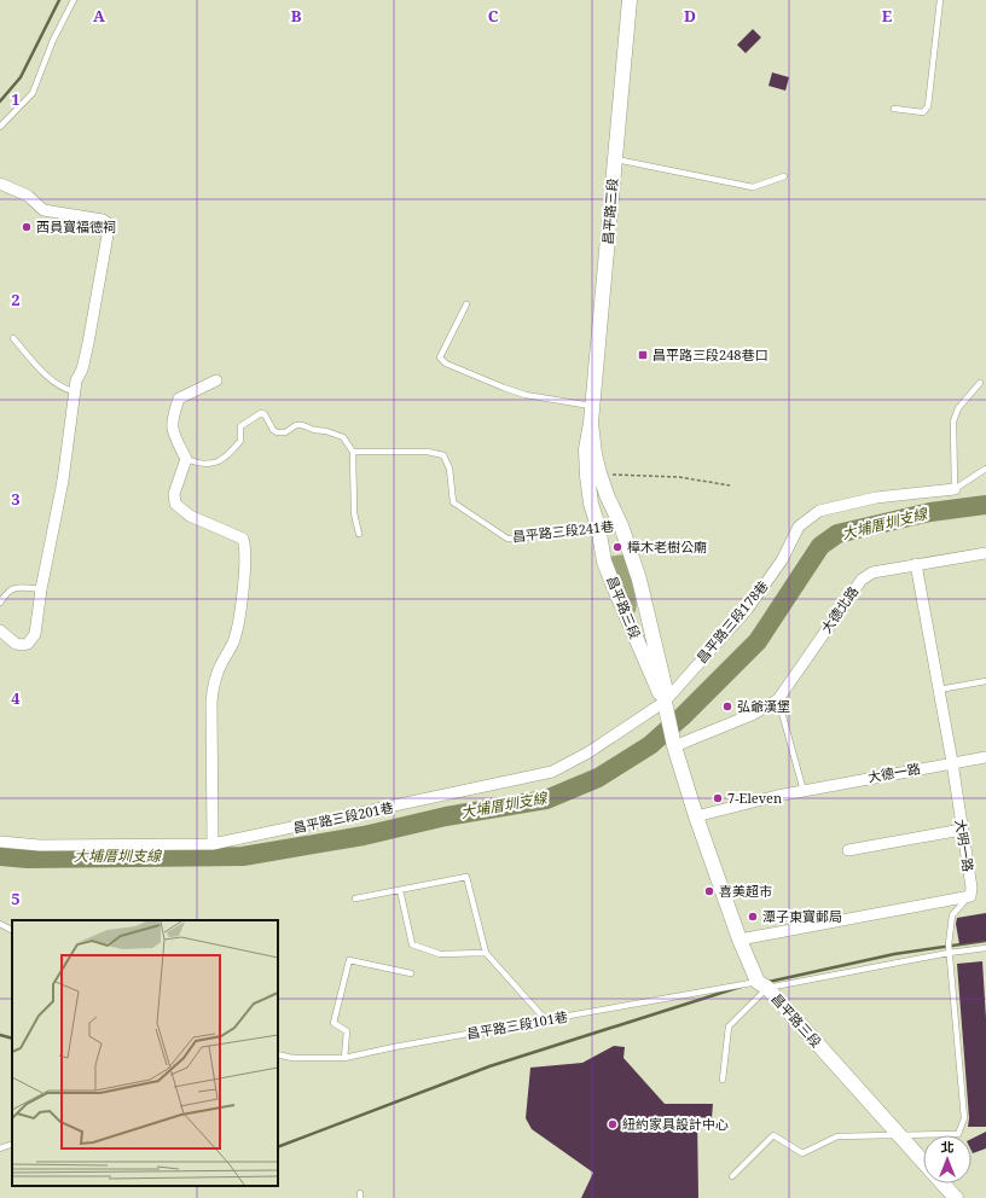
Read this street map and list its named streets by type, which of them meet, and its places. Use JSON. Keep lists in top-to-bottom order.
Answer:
{
  "streets": {
    "street": [
      "昌平路三段",
      "大德北路",
      "昌平路三段178巷",
      "大德一路",
      "昌平路三段201巷",
      "大明一路"
    ],
    "lane": ["昌平路三段241巷", "昌平路三段101巷"]
  },
  "crossings": [
    ["昌平路三段", "昌平路三段241巷"],
    ["昌平路三段", "昌平路三段178巷"],
    ["昌平路三段", "大德一路"],
    ["昌平路三段", "昌平路三段201巷"],
    ["昌平路三段", "昌平路三段101巷"],
    ["大德北路", "大明一路"],
    ["昌平路三段178巷", "昌平路三段201巷"],
    ["大德一路", "大明一路"]
  ],
  "water": ["大埔厝圳支線"],
  "places": {
    "other": [
      "西員寶福德祠",
      "樟木老樹公廟",
      "弘爺漢堡",
      "7-Eleven",
      "喜美超市",
      "潭子東寶郵局",
      "紐約家具設計中心"
    ],
    "transit": ["昌平路三段248巷口"]
  },
  "north": "top",
  "grid": {
    "columns": [
      "A",
      "B",
      "C",
      "D",
      "E"
    ],
    "rows": [
      "1",
      "2",
      "3",
      "4",
      "5"
    ]
  }
}
